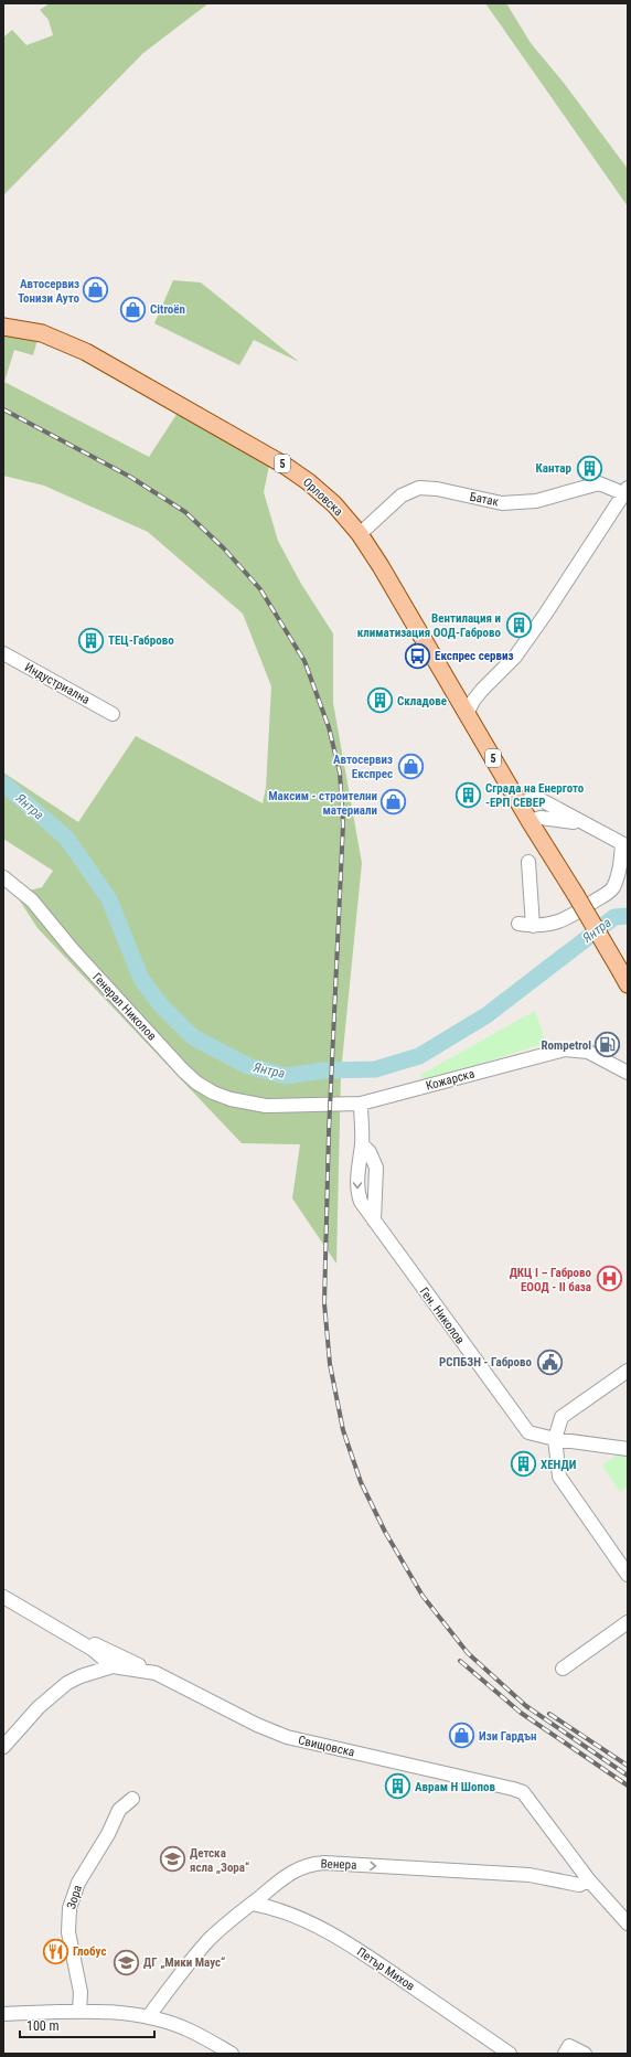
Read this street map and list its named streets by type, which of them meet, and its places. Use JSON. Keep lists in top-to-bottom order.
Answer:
{
  "streets": {
    "main road": ["5", "Орловска"],
    "street": [
      "Батак",
      "Индустриална",
      "Генерал Николов",
      "Кожарска",
      "Ген. Николов",
      "Свищовска",
      "Венера",
      "Зора",
      "Петър Михов"
    ]
  },
  "crossings": [
    ["5", "Орловска"],
    ["Орловска", "Батак"],
    ["Генерал Николов", "Кожарска"],
    ["Кожарска", "Ген. Николов"],
    ["Свищовска", "Венера"],
    ["Венера", "Петър Михов"]
  ],
  "one_way": ["Венера"],
  "water": ["Янтра"],
  "places": {
    "shop": [
      "Автосервиз Тонизи Ауто",
      "Citroën",
      "Автосервиз Експрес",
      "Максим - строителни материали",
      "Изи Гардън"
    ],
    "building": [
      "Кантар",
      "Вентилация и климатизация ООД-Габрово",
      "ТЕЦ-Габрово",
      "Складове",
      "Сграда на Енергото -ЕРП СЕВЕР",
      "ХЕНДИ",
      "Аврам Н Шопов"
    ],
    "bus stop": ["Експрес сервиз"],
    "fuel station": ["Rompetrol"],
    "hospital": ["ДКЦ І – Габрово ЕООД - II база"],
    "public building": ["РСПБЗН - Габрово"],
    "school or university": ["Детска ясла „Зора“", "ДГ „Мики Маус“"],
    "restaurant": ["Глобус"]
  },
  "scale_bar": "100 m"
}
